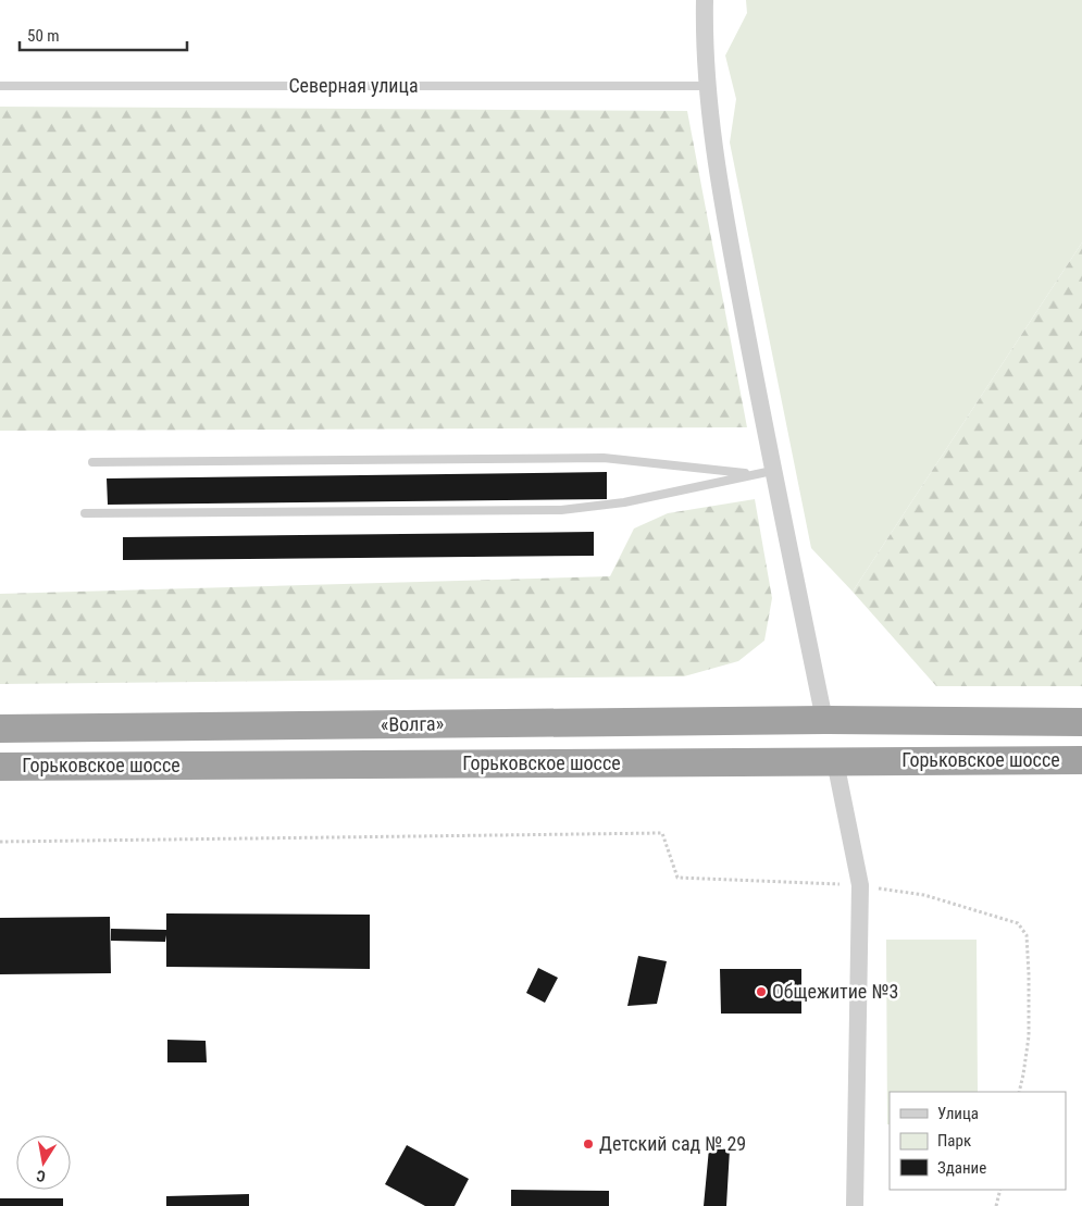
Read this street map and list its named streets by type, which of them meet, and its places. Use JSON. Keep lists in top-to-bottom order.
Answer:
{
  "streets": {
    "highway": ["«Волга»", "Горьковское шоссе"],
    "lane": ["Северная улица"]
  },
  "crossings": [
    ["«Волга»", "Горьковское шоссе"]
  ],
  "places": ["Общежитие №3", "Детский сад № 29"],
  "legend": ["Улица", "Парк", "Здание"],
  "scale_bar": "50 m",
  "north": "bottom"
}
